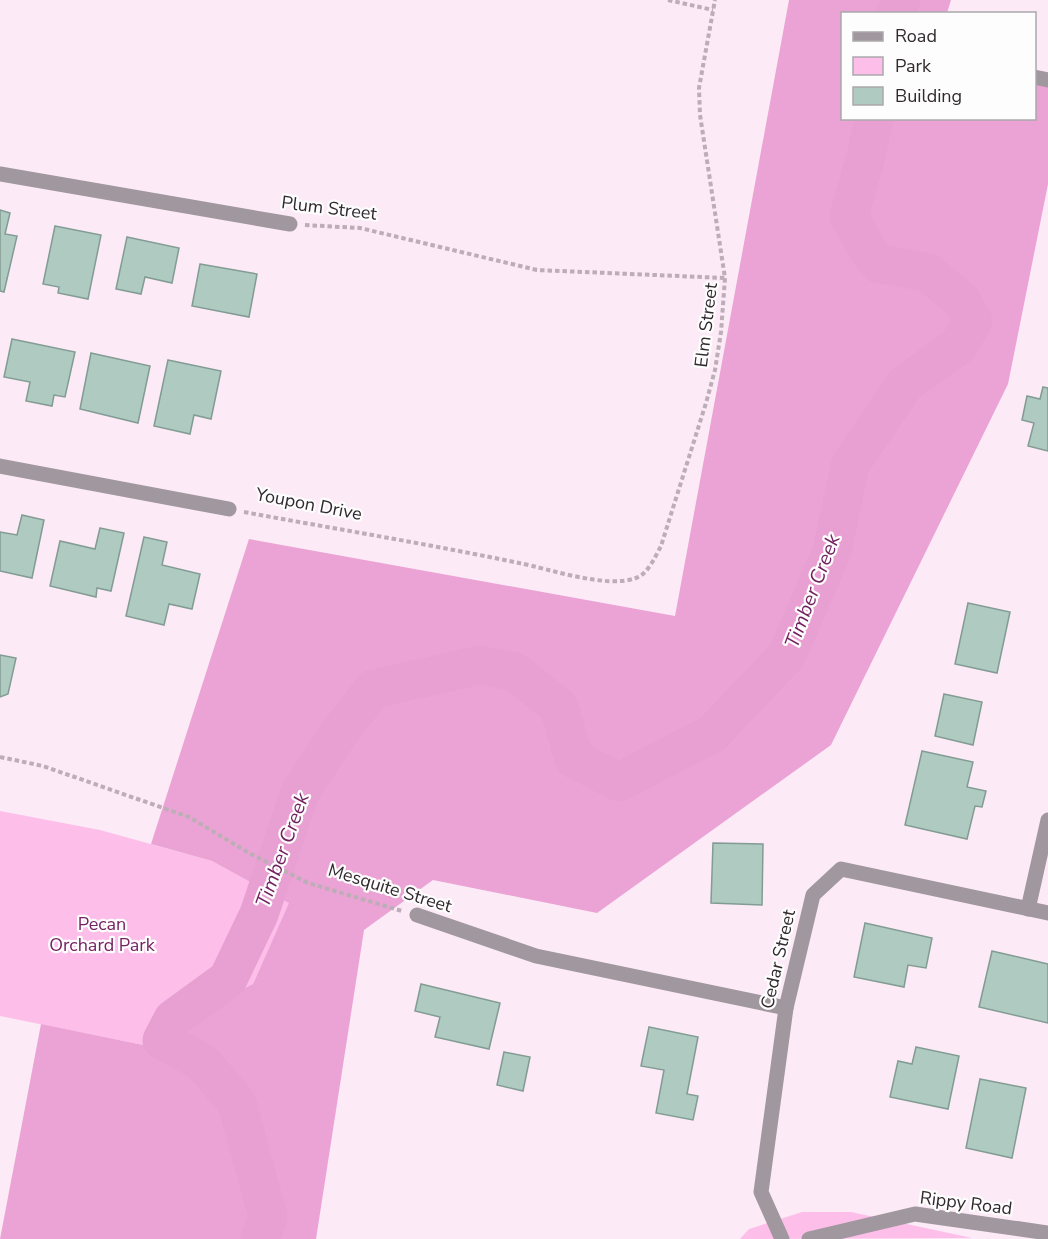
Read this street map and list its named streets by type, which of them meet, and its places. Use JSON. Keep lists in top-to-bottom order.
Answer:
{
  "streets": {
    "street": [
      "Plum Street",
      "Youpon Drive",
      "Mesquite Street",
      "Cedar Street",
      "Rippy Road"
    ],
    "path": ["Elm Street"]
  },
  "crossings": [
    ["Plum Street", "Elm Street"],
    ["Elm Street", "Youpon Drive"],
    ["Mesquite Street", "Cedar Street"]
  ],
  "water": ["Timber Creek"],
  "parks": ["Pecan Orchard Park"],
  "legend": ["Road", "Park", "Building"]
}
